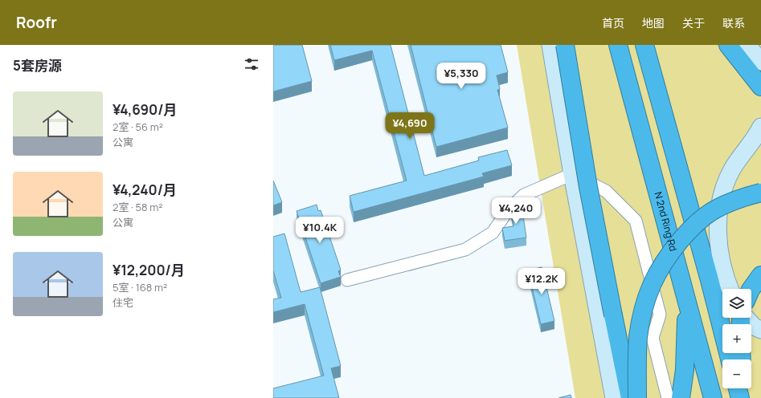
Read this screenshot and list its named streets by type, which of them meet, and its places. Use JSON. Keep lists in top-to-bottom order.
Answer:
{
  "streets": {
    "highway": ["N 2nd Ring Rd"]
  },
  "page": {
    "header": "Roofr",
    "nav": [
      "首页",
      "地图",
      "关于",
      "联系"
    ],
    "heading": "5套房源",
    "price": [
      "¥5,330",
      "¥4,690",
      "¥4,240",
      "¥10.4K",
      "¥12.2K"
    ],
    "list": [
      {
        "name": "¥4,690/月",
        "note": "2室 · 56 m² · 公寓"
      },
      {
        "name": "¥4,240/月",
        "note": "2室 · 58 m² · 公寓"
      },
      {
        "name": "¥12,200/月",
        "note": "5室 · 168 m² · 住宅"
      }
    ],
    "map_buttons": ["+", "−"]
  }
}
